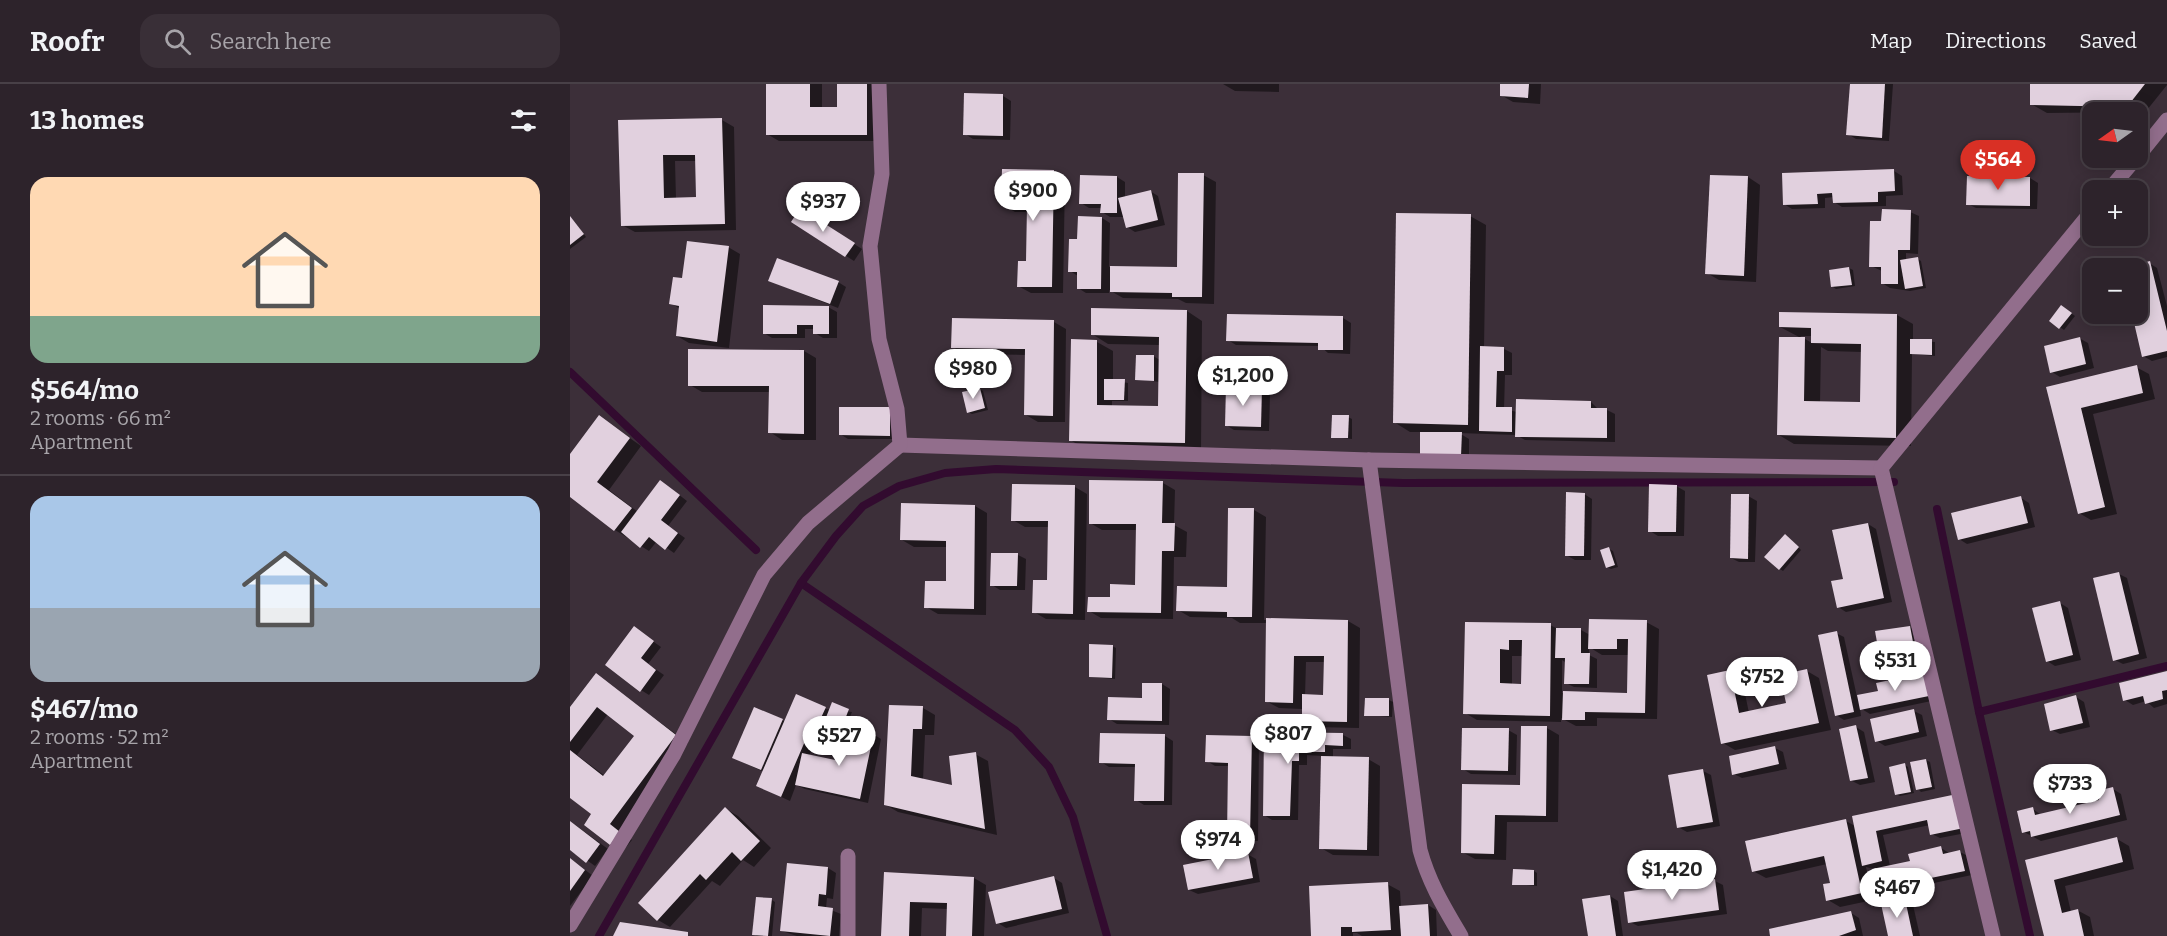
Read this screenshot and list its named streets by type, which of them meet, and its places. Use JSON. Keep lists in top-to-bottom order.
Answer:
{
  "north": "left",
  "page": {
    "header": "Roofr",
    "search": "Search here",
    "nav": ["Map", "Directions", "Saved"],
    "heading": "13 homes",
    "map_buttons": ["+", "−"],
    "price": [
      "$564",
      "$900",
      "$937",
      "$980",
      "$1,200",
      "$531",
      "$752",
      "$807",
      "$527",
      "$733",
      "$974",
      "$1,420",
      "$467"
    ],
    "list": [
      {
        "name": "$564/mo",
        "note": "2 rooms · 66 m² · Apartment"
      },
      {
        "name": "$467/mo",
        "note": "2 rooms · 52 m² · Apartment"
      }
    ]
  }
}
